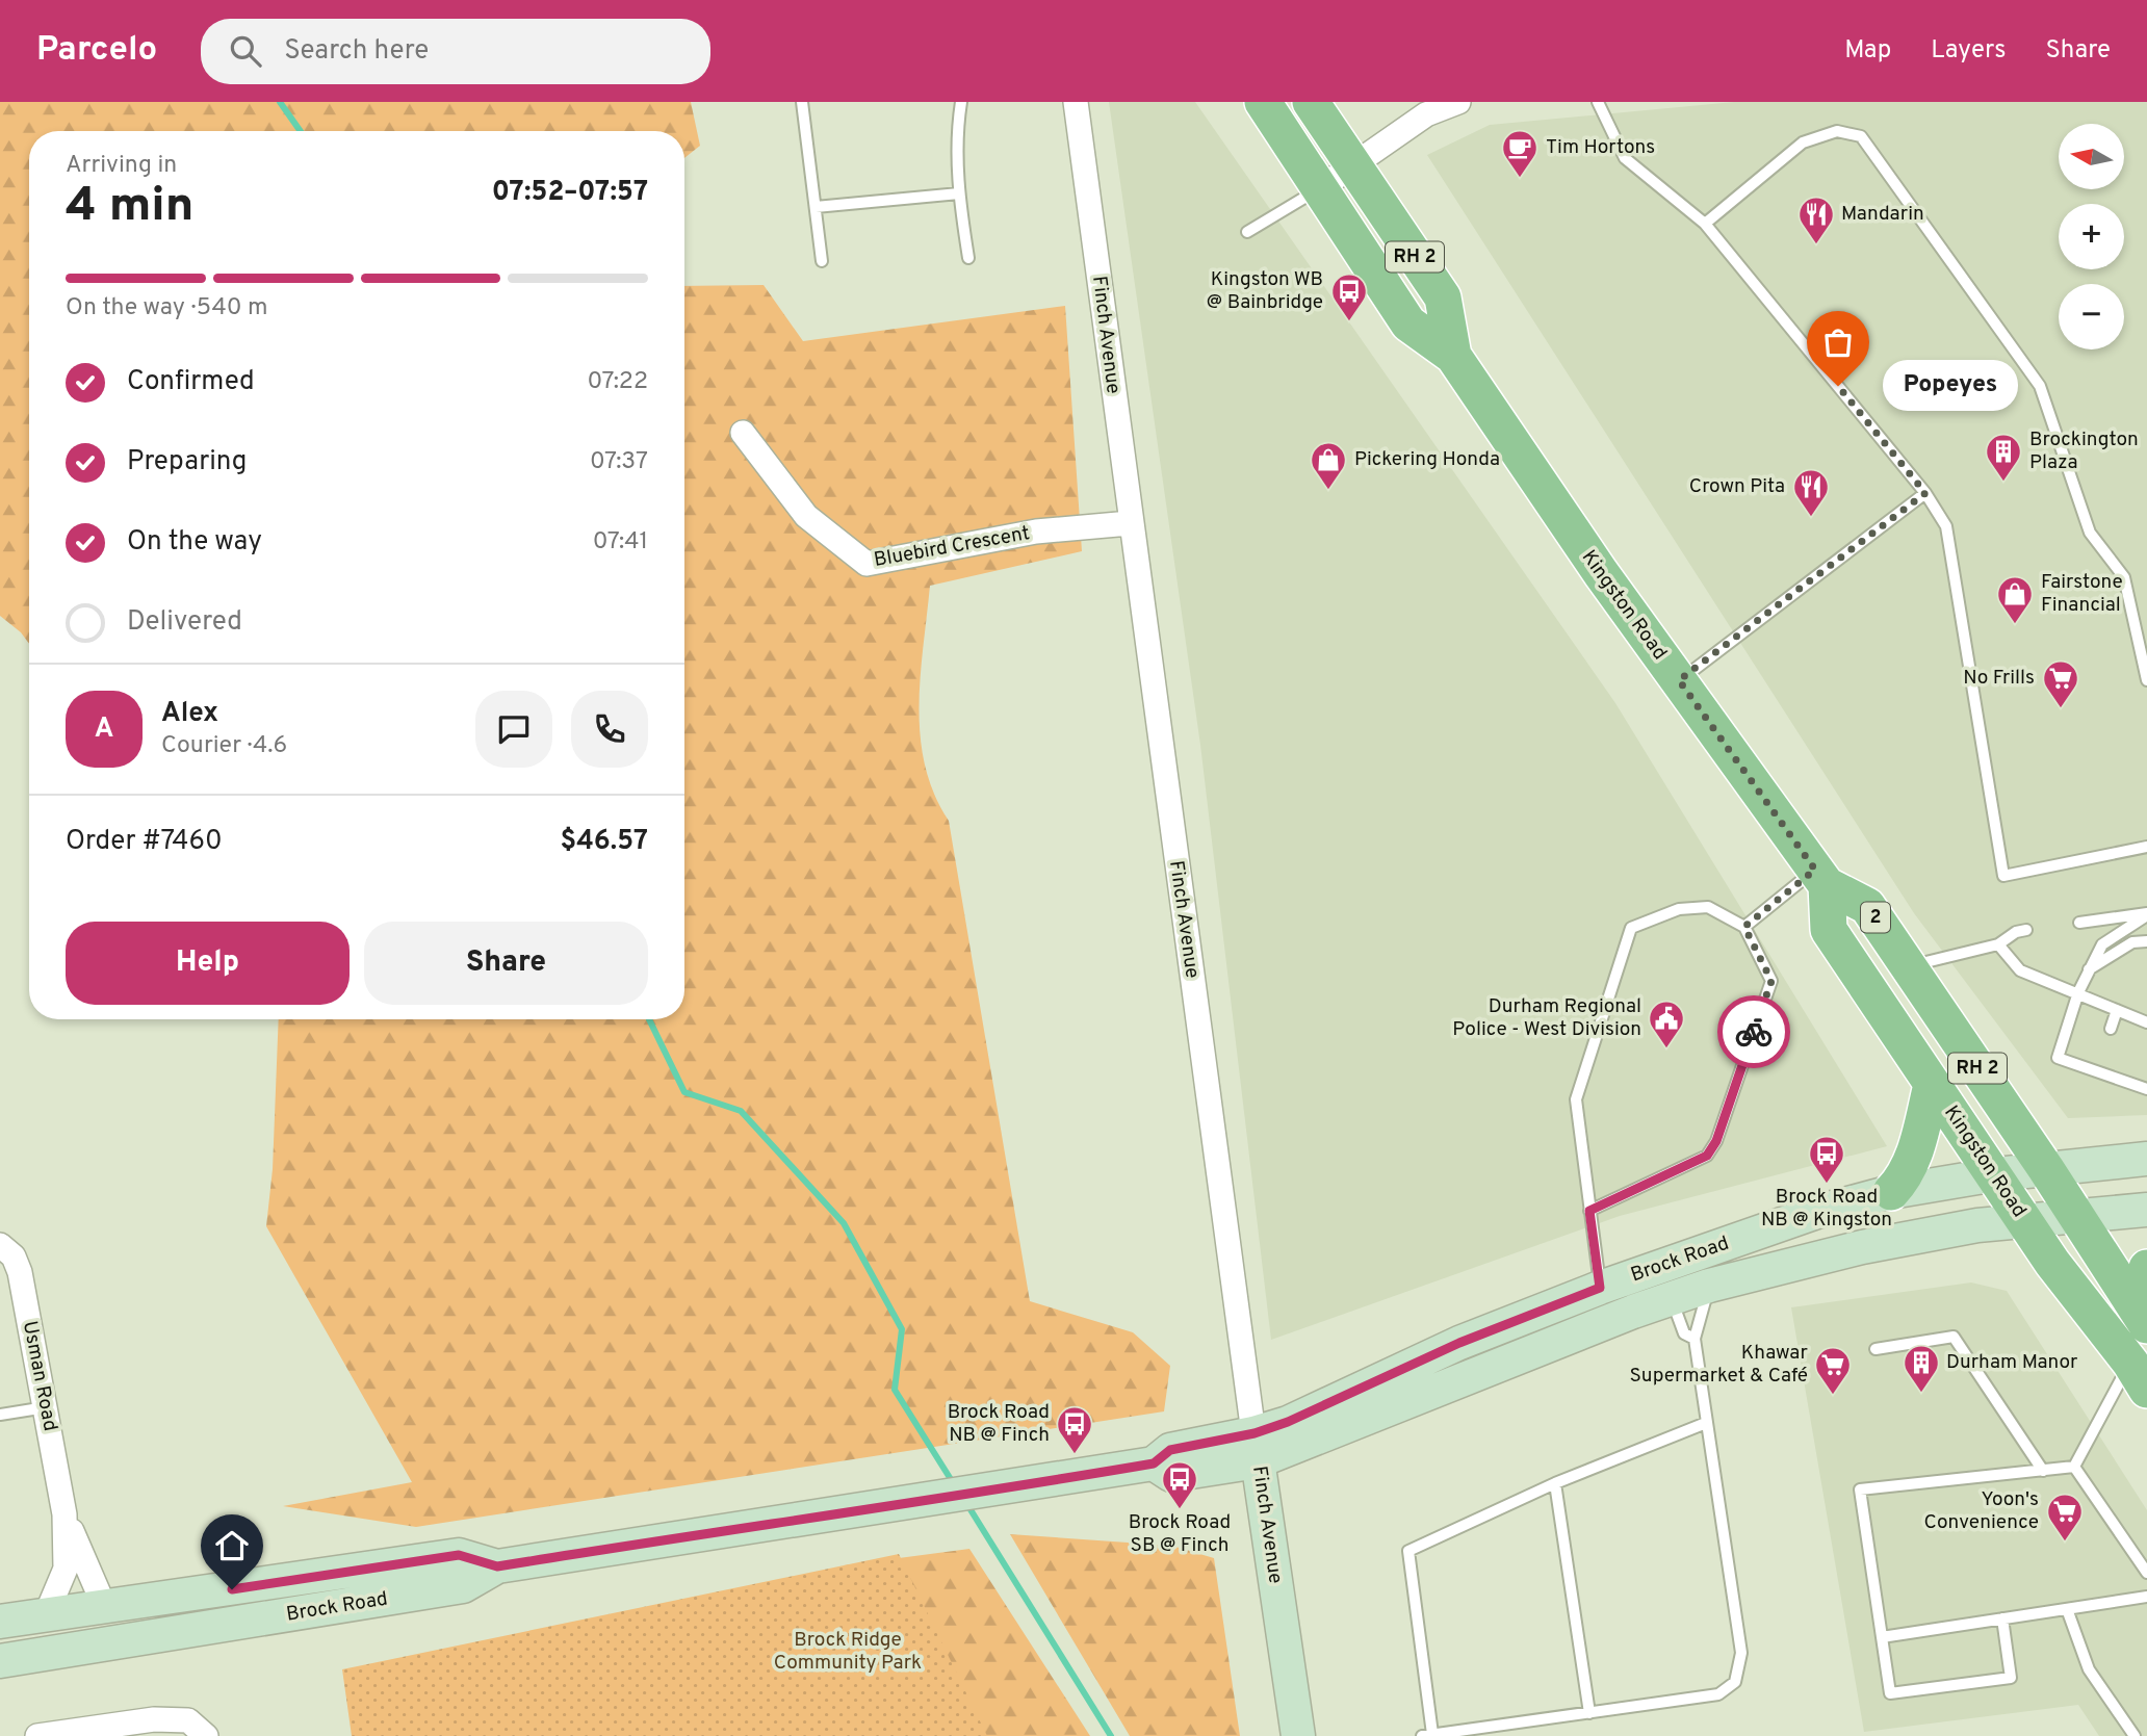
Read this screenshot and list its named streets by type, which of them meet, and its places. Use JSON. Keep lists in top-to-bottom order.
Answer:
{
  "streets": {
    "main road": [
      "RH 2",
      "Finch Avenue",
      "Kingston Road",
      "2",
      "Brock Road"
    ],
    "street": ["Bluebird Crescent", "Usman Road"]
  },
  "crossings": [
    ["Finch Avenue", "Bluebird Crescent"],
    ["Finch Avenue", "Brock Road"],
    ["Kingston Road", "Brock Road"],
    ["Brock Road", "Usman Road"]
  ],
  "parks": ["Brock Ridge Community Park"],
  "places": {
    "cafe": ["Tim Hortons"],
    "restaurant": ["Mandarin", "Crown Pita"],
    "bus stop": [
      "Kingston WB @ Bainbridge",
      "Brock Road NB @ Kingston",
      "Brock Road NB @ Finch",
      "Brock Road SB @ Finch"
    ],
    "other": ["Popeyes"],
    "building": ["Brockington Plaza", "Durham Manor"],
    "shop": ["Pickering Honda", "Fairstone Financial"],
    "supermarket": ["No Frills", "Khawar Supermarket & Café", "Yoon's Convenience"],
    "public building": ["Durham Regional Police - West Division"]
  },
  "north": "left",
  "page": {
    "header": "Parcelo",
    "search": "Search here",
    "nav": ["Map", "Layers", "Share"],
    "map_buttons": ["+", "−"],
    "heading": ["4 min", "Arriving in", "07:52–07:57"],
    "panel": [
      "Alex",
      "Courier · 4.6",
      "Order #7460",
      "$46.57"
    ],
    "bar": "On the way · 540 m",
    "list": [
      ["Confirmed", "07:22"],
      ["Preparing", "07:37"],
      ["On the way", "07:41"],
      "Delivered"
    ],
    "bubble": "Popeyes",
    "round": "A",
    "buttons": ["Help", "Share"]
  }
}
